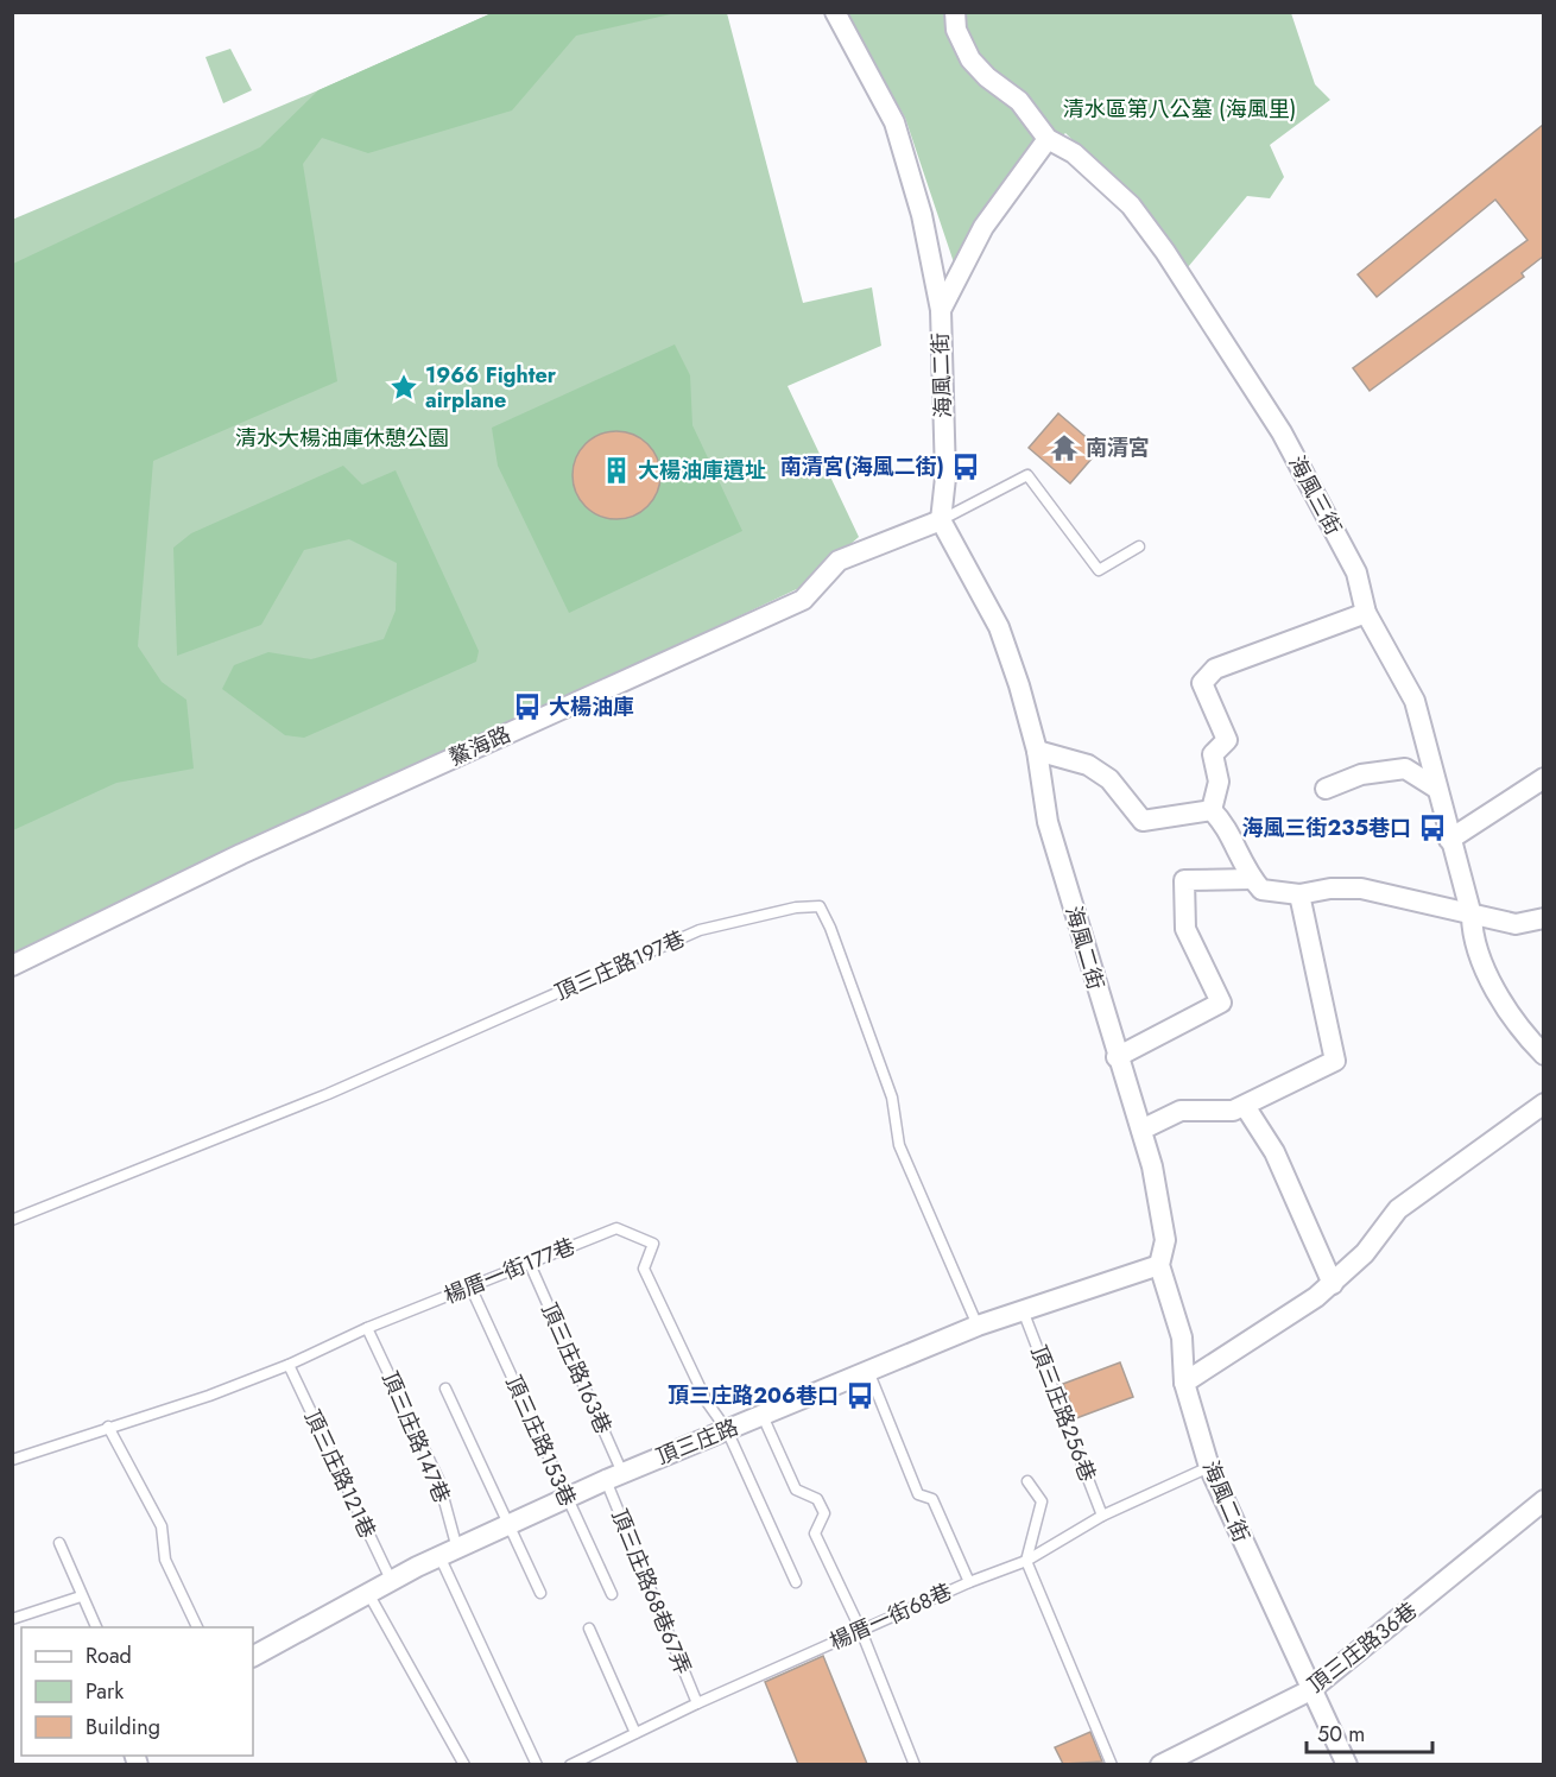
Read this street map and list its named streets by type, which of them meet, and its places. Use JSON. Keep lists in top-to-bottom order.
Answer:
{
  "streets": {
    "street": [
      "海風二街",
      "海風三街",
      "鰲海路",
      "頂三庄路",
      "頂三庄路36巷"
    ],
    "lane": [
      "頂三庄路197巷",
      "楊厝一街177巷",
      "頂三庄路163巷",
      "頂三庄路256巷",
      "頂三庄路147巷",
      "頂三庄路153巷",
      "頂三庄路121巷",
      "頂三庄路68巷67弄",
      "楊厝一街68巷"
    ]
  },
  "crossings": [
    ["海風二街", "海風三街"],
    ["海風二街", "鰲海路"],
    ["海風二街", "頂三庄路"],
    ["海風二街", "楊厝一街68巷"],
    ["海風二街", "頂三庄路36巷"],
    ["頂三庄路197巷", "頂三庄路"],
    ["楊厝一街177巷", "頂三庄路163巷"],
    ["楊厝一街177巷", "頂三庄路147巷"],
    ["楊厝一街177巷", "頂三庄路153巷"],
    ["楊厝一街177巷", "頂三庄路"],
    ["楊厝一街177巷", "頂三庄路121巷"],
    ["頂三庄路163巷", "頂三庄路"],
    ["頂三庄路163巷", "頂三庄路68巷67弄"],
    ["頂三庄路256巷", "頂三庄路"],
    ["頂三庄路256巷", "楊厝一街68巷"],
    ["頂三庄路147巷", "頂三庄路"],
    ["頂三庄路153巷", "頂三庄路"],
    ["頂三庄路", "頂三庄路121巷"],
    ["頂三庄路", "頂三庄路68巷67弄"],
    ["頂三庄路68巷67弄", "楊厝一街68巷"]
  ],
  "parks": ["清水區第八公墓 (海風里)", "清水大楊油庫休憩公園"],
  "places": {
    "place": ["1966 Fighter airplane"],
    "temple": ["南清宮"],
    "bus stop": [
      "南清宮(海風二街)",
      "大楊油庫",
      "海風三街235巷口",
      "頂三庄路206巷口"
    ],
    "building": ["大楊油庫遺址"]
  },
  "legend": ["Road", "Park", "Building"],
  "scale_bar": "50 m"
}
